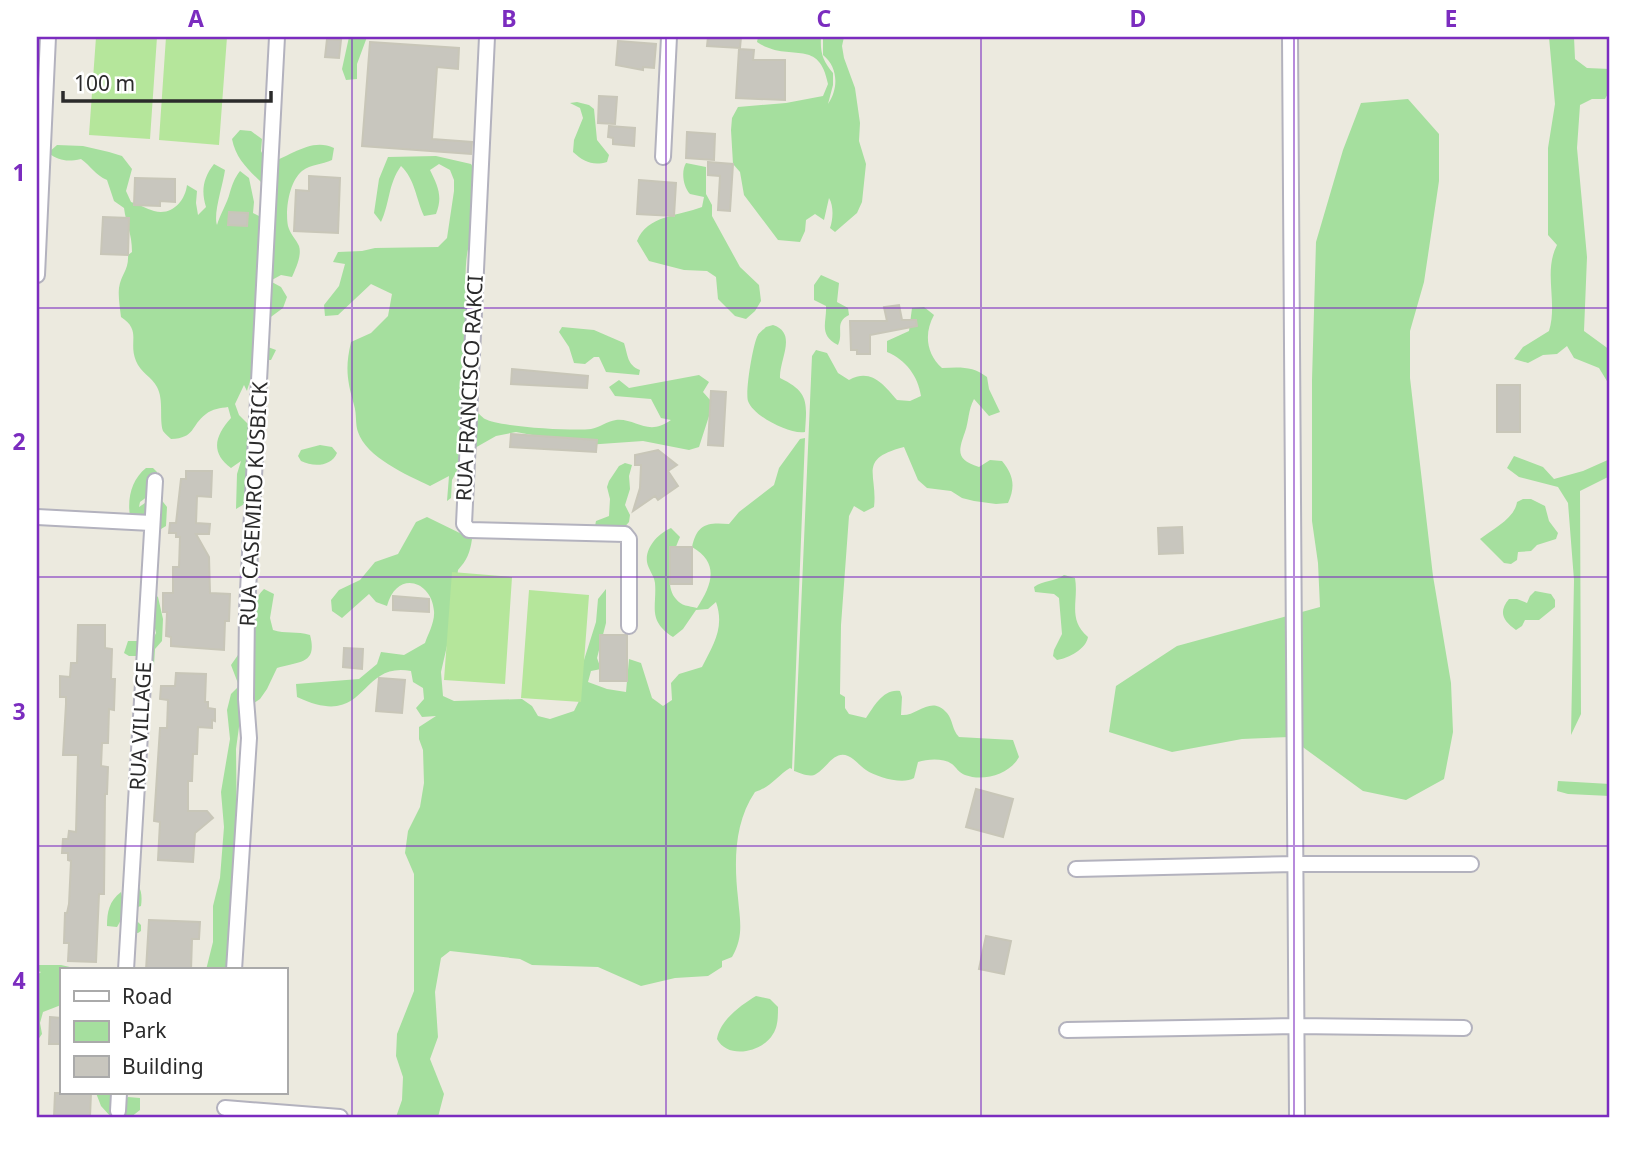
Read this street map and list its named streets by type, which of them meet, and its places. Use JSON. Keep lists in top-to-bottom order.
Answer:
{
  "streets": {
    "street": ["RUA FRANCISCO RAKCI", "RUA CASEMIRO KUSBICK", "RUA VILLAGE"]
  },
  "legend": ["Road", "Park", "Building"],
  "scale_bar": "100 m",
  "grid": {
    "columns": [
      "A",
      "B",
      "C",
      "D",
      "E"
    ],
    "rows": [
      "1",
      "2",
      "3",
      "4"
    ]
  }
}
